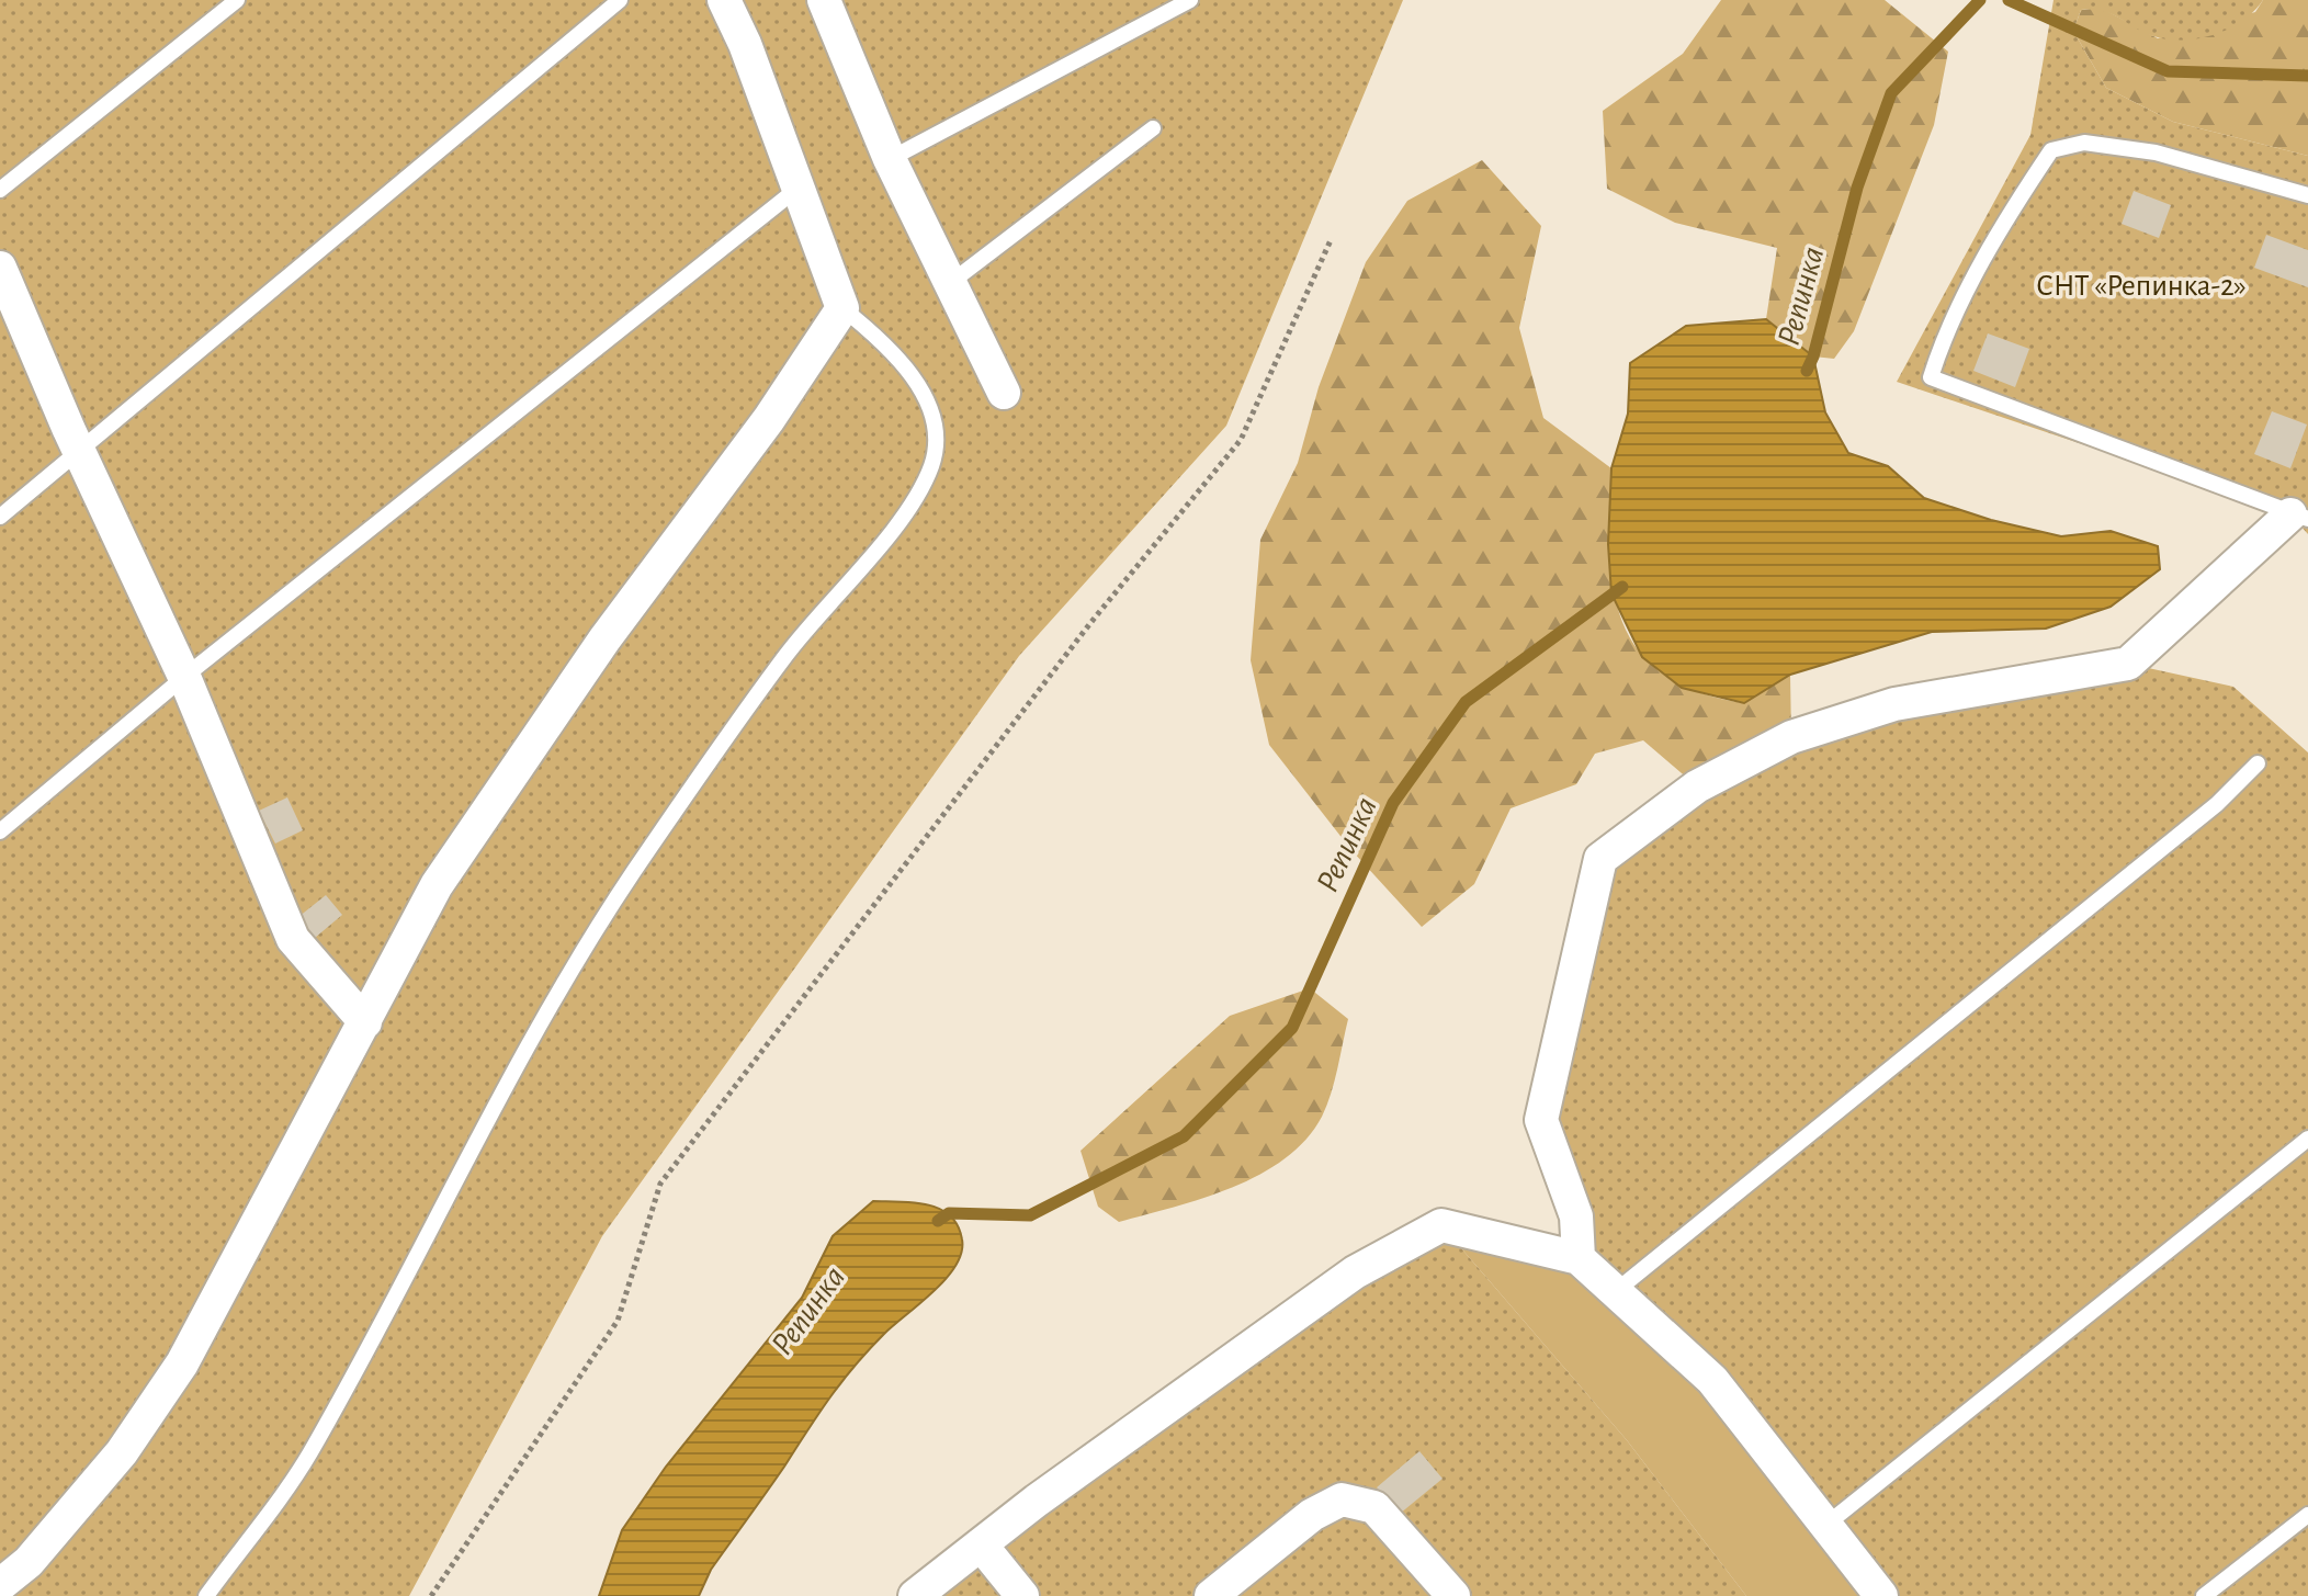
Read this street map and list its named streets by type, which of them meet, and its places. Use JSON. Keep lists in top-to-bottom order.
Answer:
{
  "water": ["Репинка"],
  "parks": ["СНТ «Репинка-2»"]
}
